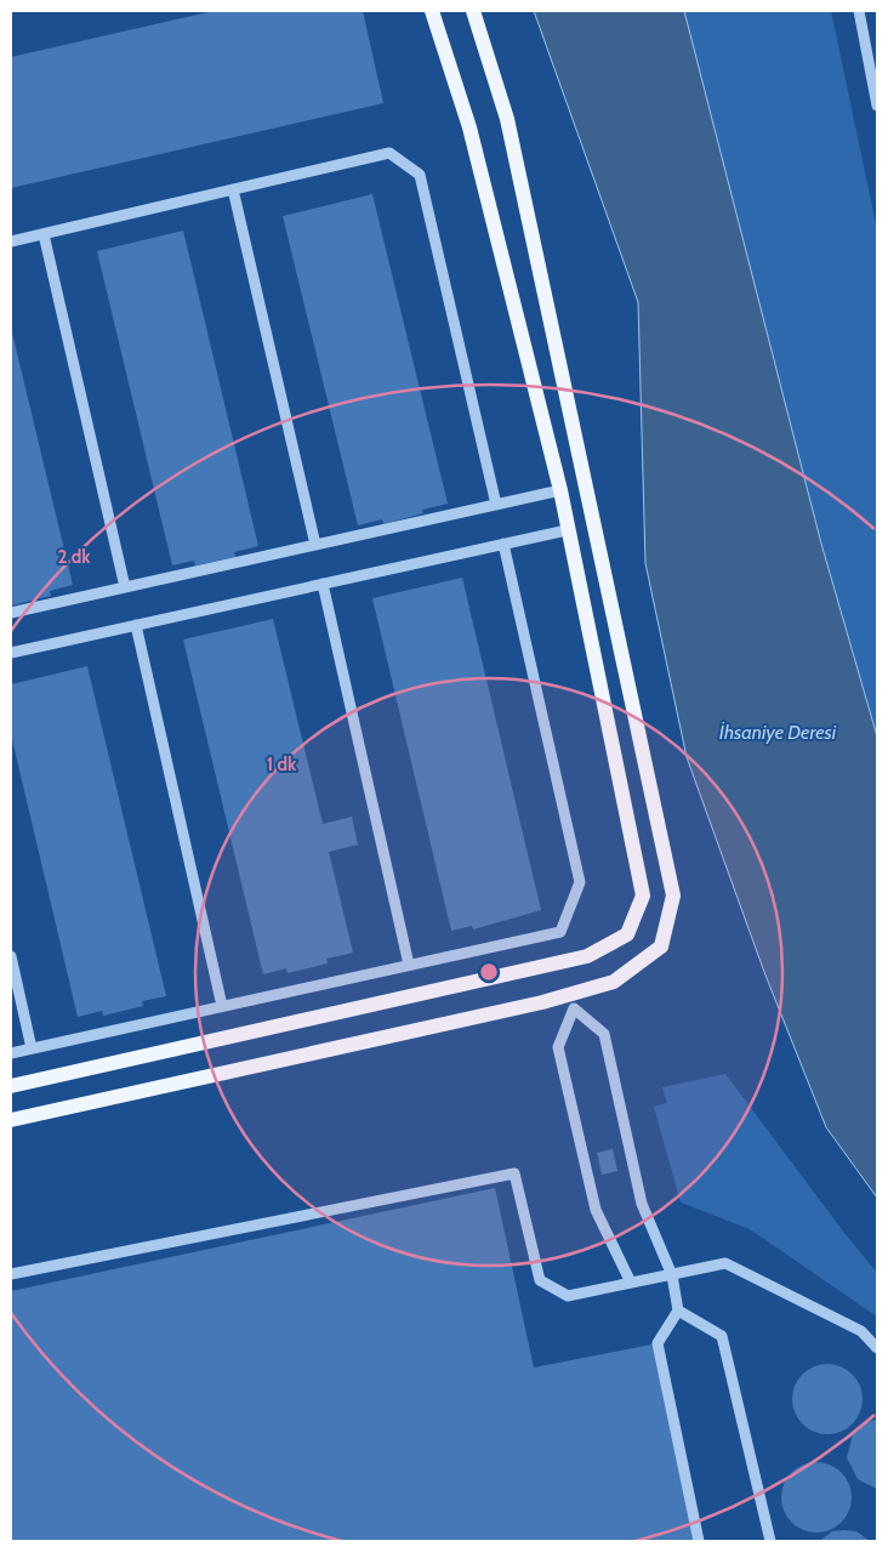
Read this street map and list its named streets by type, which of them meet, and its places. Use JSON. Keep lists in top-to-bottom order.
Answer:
{
  "water": ["İhsaniye Deresi"],
  "rings": ["2 dk", "1 dk"]
}
